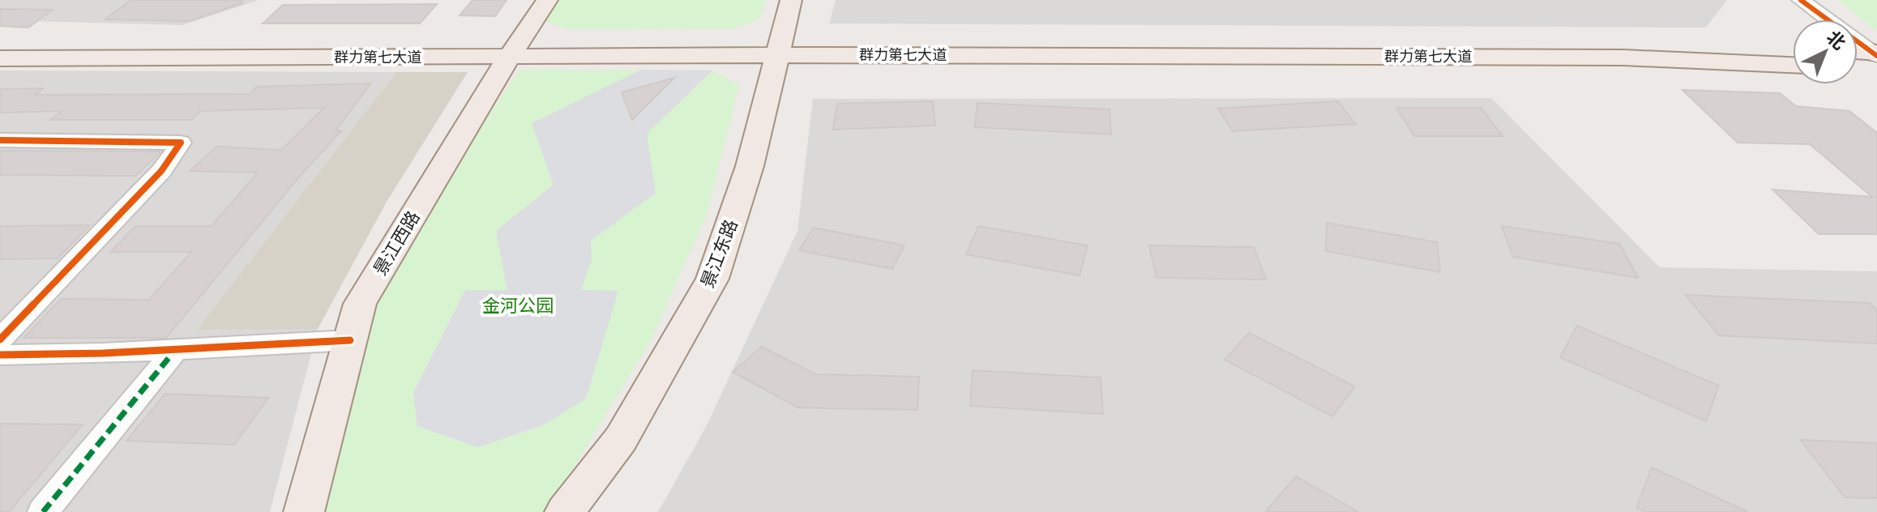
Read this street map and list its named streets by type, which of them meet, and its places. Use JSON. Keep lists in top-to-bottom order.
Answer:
{
  "streets": {
    "main road": ["群力第七大道", "景江西路", "景江东路"]
  },
  "crossings": [
    ["群力第七大道", "景江西路"],
    ["群力第七大道", "景江东路"]
  ],
  "parks": ["金河公园"],
  "north": "top right"
}
